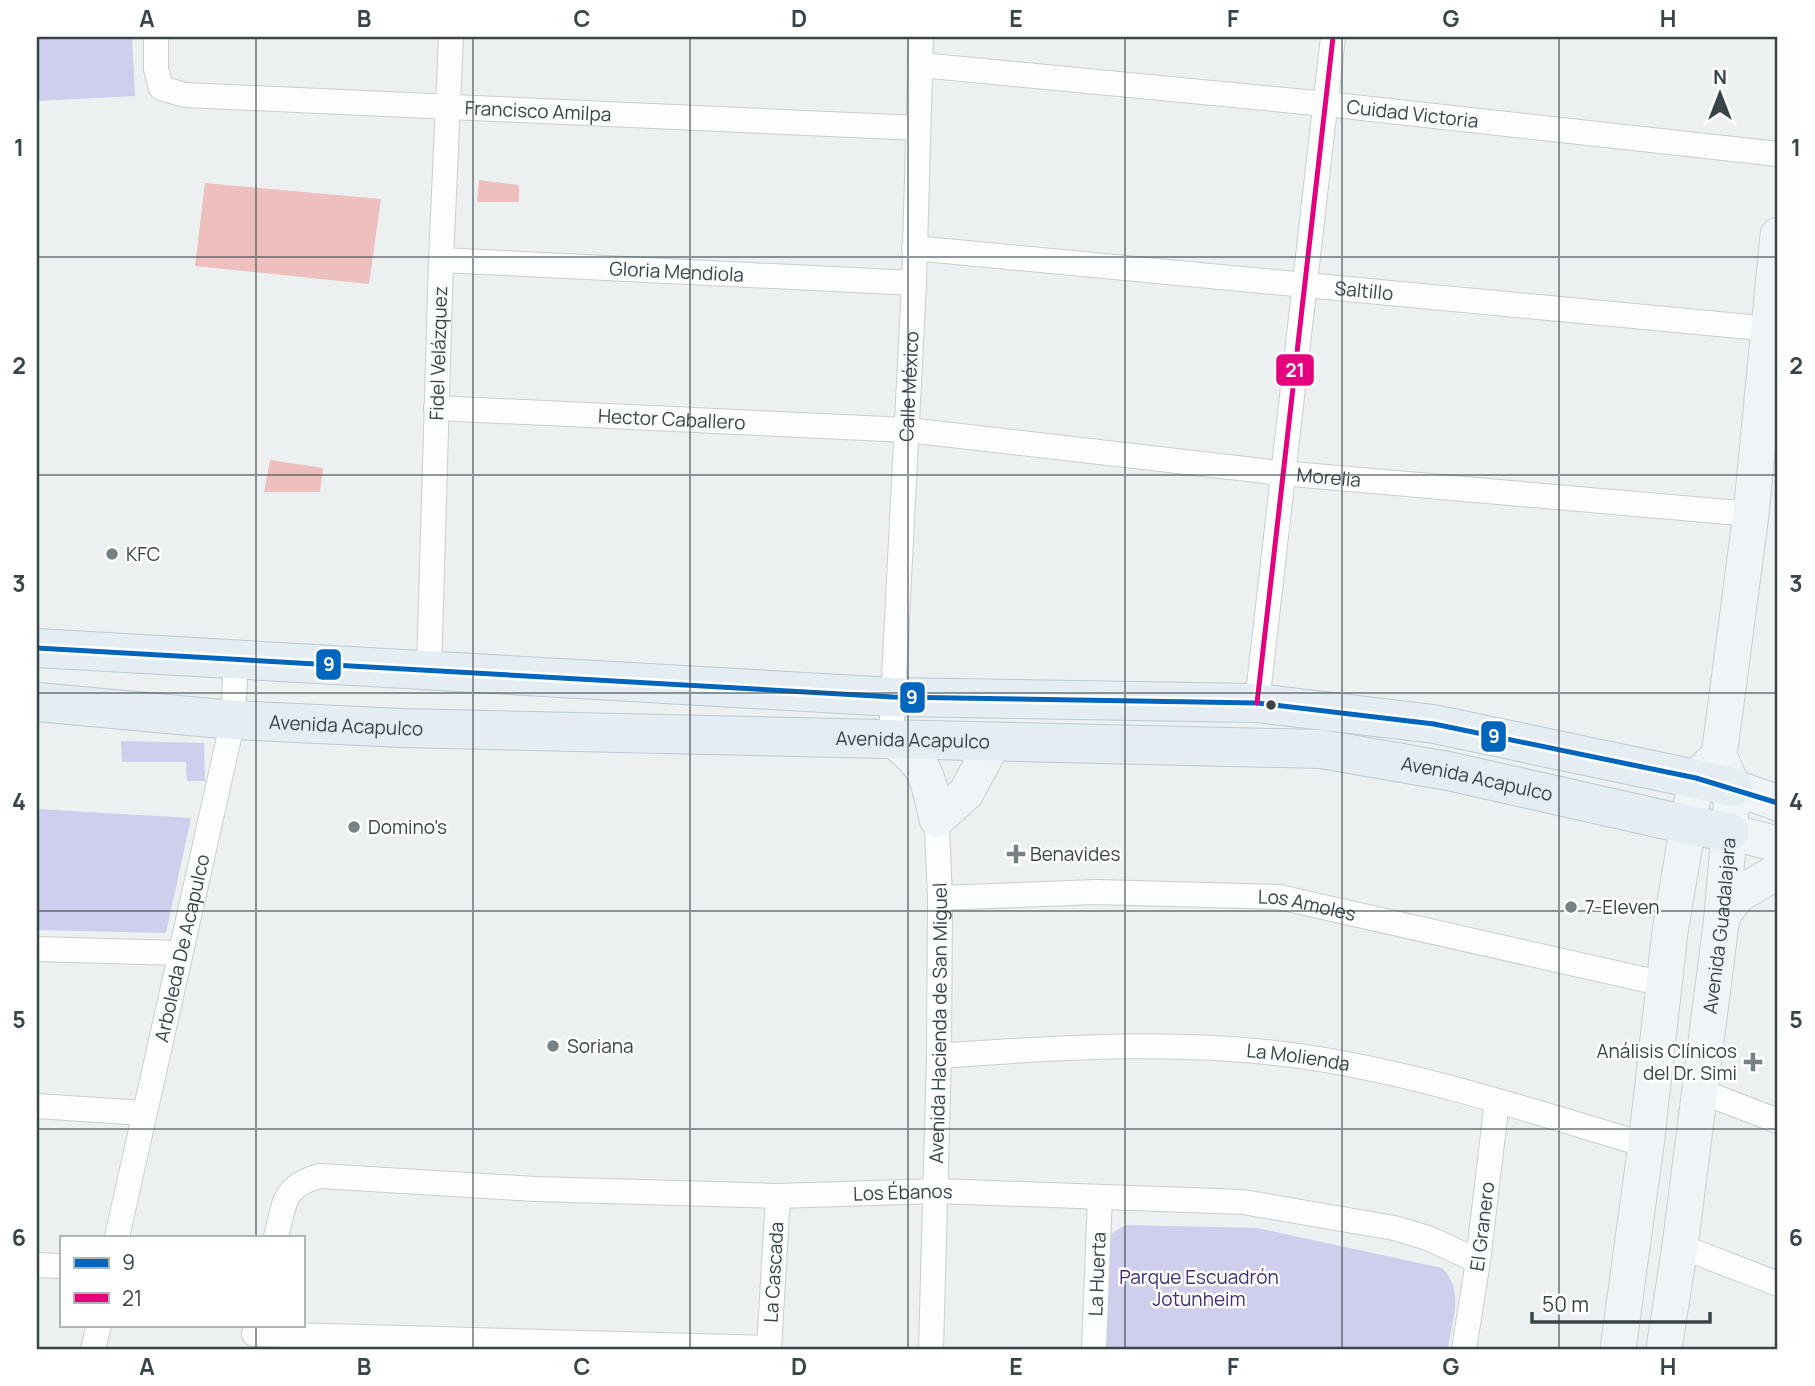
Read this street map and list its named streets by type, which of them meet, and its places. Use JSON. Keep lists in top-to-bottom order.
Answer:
{
  "streets": {
    "main road": ["Avenida Acapulco", "Avenida Guadalajara"],
    "street": [
      "Francisco Amilpa",
      "Cuidad Victoria",
      "Gloria Mendiola",
      "Saltillo",
      "Fidel Velázquez",
      "Calle México",
      "Hector Caballero",
      "Morelia",
      "Los Amoles",
      "Arboleda De Acapulco",
      "Avenida Hacienda de San Miguel",
      "La Molienda",
      "Los Ébanos",
      "El Granero",
      "La Cascada",
      "La Huerta"
    ]
  },
  "crossings": [
    ["Francisco Amilpa", "Fidel Velázquez"],
    ["Francisco Amilpa", "Calle México"],
    ["Cuidad Victoria", "Calle México"],
    ["Gloria Mendiola", "Fidel Velázquez"],
    ["Gloria Mendiola", "Calle México"],
    ["Saltillo", "Calle México"],
    ["Saltillo", "Avenida Guadalajara"],
    ["Fidel Velázquez", "Hector Caballero"],
    ["Calle México", "Hector Caballero"],
    ["Calle México", "Morelia"],
    ["Calle México", "Avenida Acapulco"],
    ["Hector Caballero", "Morelia"],
    ["Morelia", "Avenida Guadalajara"],
    ["Avenida Acapulco", "Avenida Guadalajara"],
    ["Avenida Acapulco", "Arboleda De Acapulco"],
    ["Avenida Acapulco", "Avenida Hacienda de San Miguel"],
    ["Los Amoles", "Avenida Guadalajara"],
    ["Los Amoles", "Avenida Hacienda de San Miguel"],
    ["Avenida Guadalajara", "La Molienda"],
    ["Avenida Hacienda de San Miguel", "La Molienda"],
    ["Avenida Hacienda de San Miguel", "Los Ébanos"],
    ["La Molienda", "El Granero"],
    ["Los Ébanos", "El Granero"],
    ["Los Ébanos", "La Cascada"],
    ["Los Ébanos", "La Huerta"]
  ],
  "parks": ["Parque Escuadrón Jotunheim"],
  "places": {
    "other": [
      "KFC",
      "Domino's",
      "7-Eleven",
      "Soriana"
    ],
    "health": ["Benavides", "Análisis Clínicos del Dr. Simi"]
  },
  "lines": ["transit line 21", "transit line 9"],
  "legend": ["9", "21"],
  "scale_bar": "50 m",
  "north": "top",
  "grid": {
    "columns": [
      "A",
      "B",
      "C",
      "D",
      "E",
      "F",
      "G",
      "H"
    ],
    "rows": [
      "1",
      "2",
      "3",
      "4",
      "5",
      "6"
    ]
  }
}
